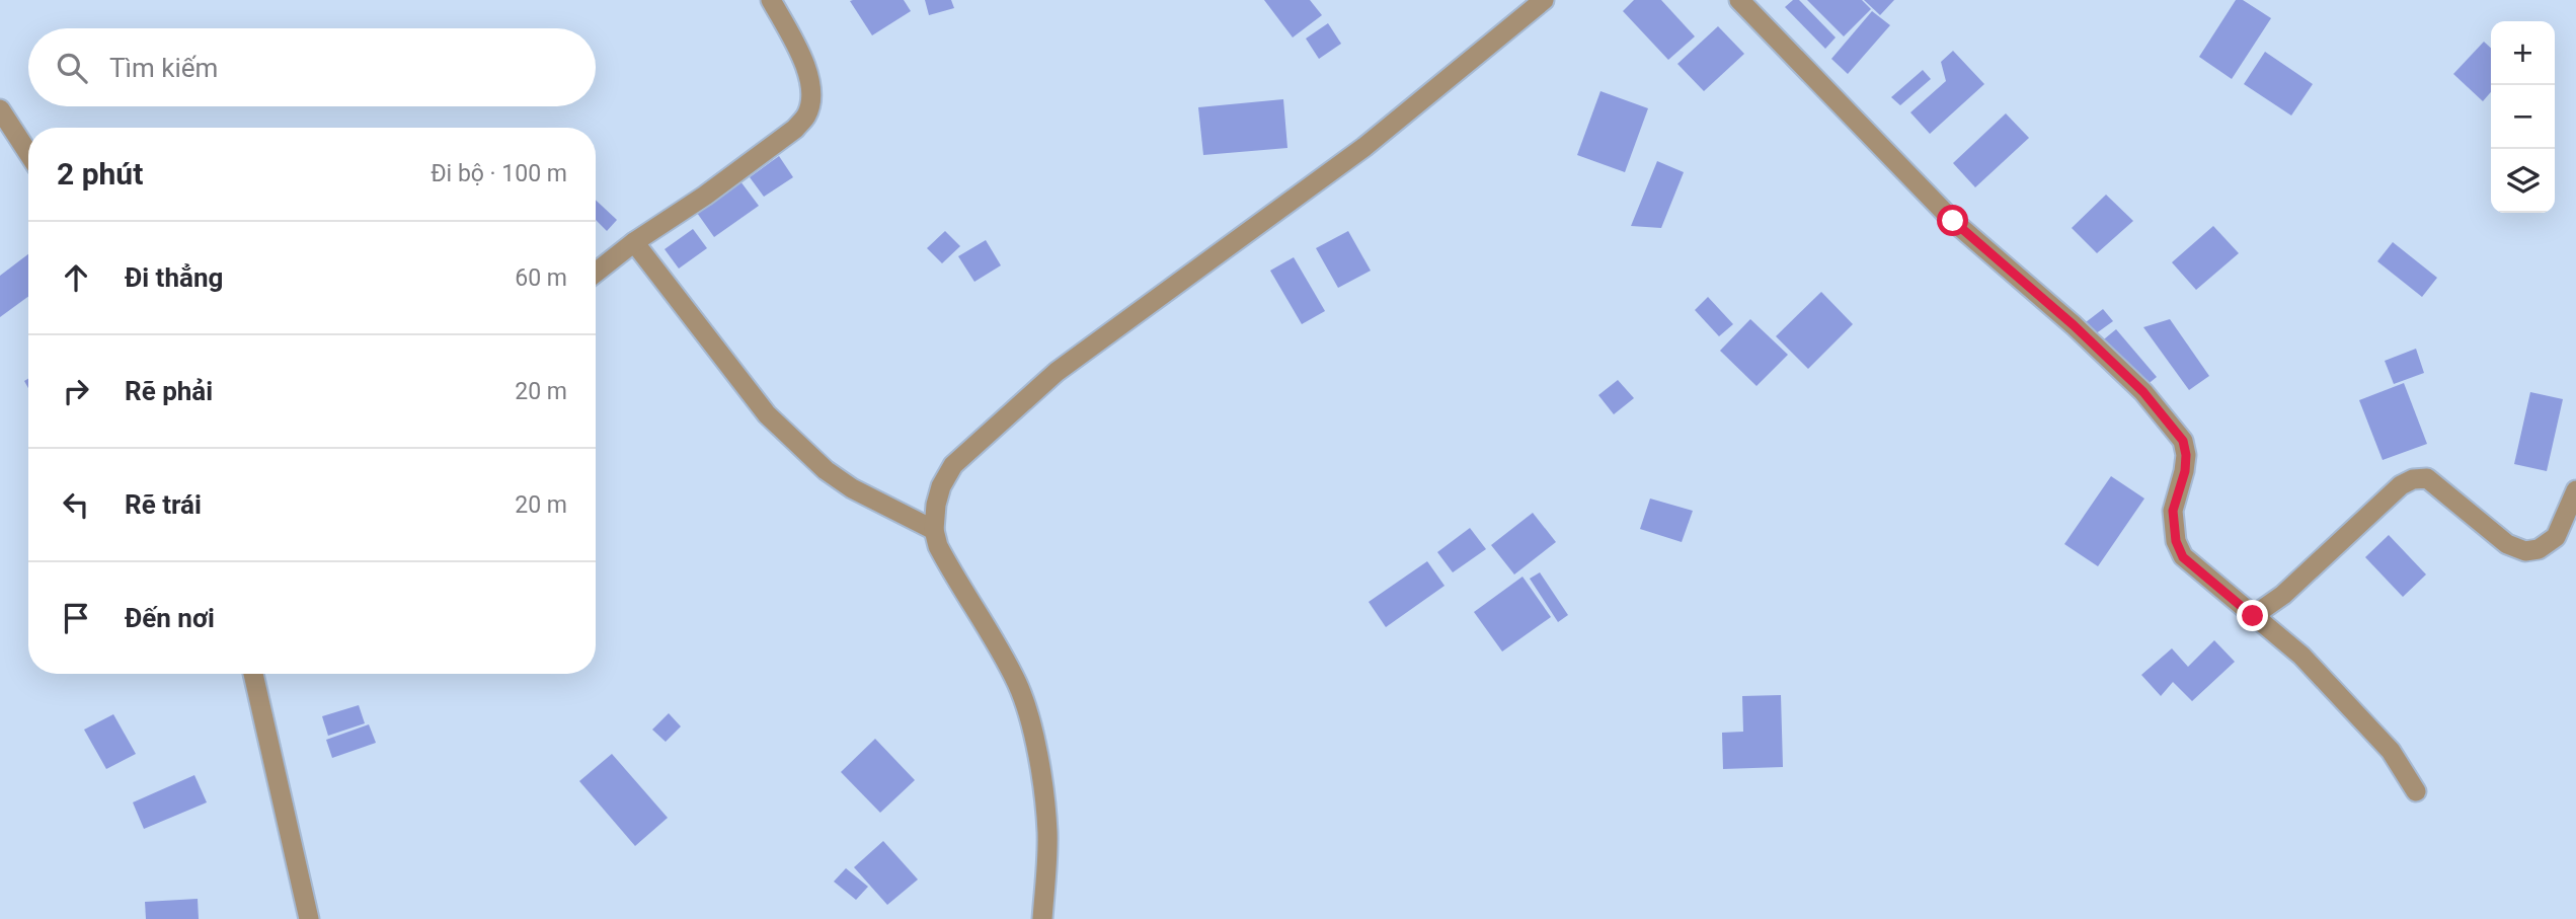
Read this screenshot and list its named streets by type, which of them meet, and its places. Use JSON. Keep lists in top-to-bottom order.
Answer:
{
  "page": {
    "map_buttons": ["+", "−"],
    "search": "Tìm kiếm",
    "heading": ["2 phút", "Đi bộ · 100 m"],
    "list": [
      ["Đi thẳng", "60 m"],
      ["Rẽ phải", "20 m"],
      ["Rẽ trái", "20 m"],
      "Đến nơi"
    ]
  }
}
